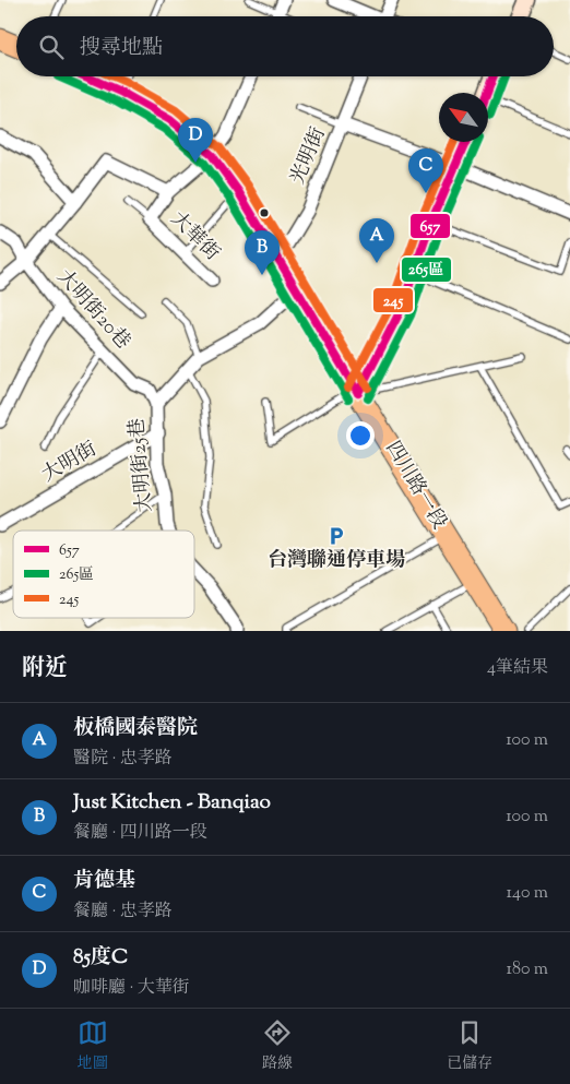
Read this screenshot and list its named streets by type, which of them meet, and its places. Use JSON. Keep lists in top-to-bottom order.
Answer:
{
  "streets": {
    "main road": ["四川路一段"],
    "street": [
      "光明街",
      "大華街",
      "大明街20巷",
      "大明街",
      "大明街25巷"
    ]
  },
  "crossings": [
    ["光明街", "四川路一段"],
    ["大華街", "大明街20巷"],
    ["大華街", "四川路一段"],
    ["大明街20巷", "大明街25巷"],
    ["大明街", "大明街25巷"]
  ],
  "places": {
    "parking": ["台灣聯通停車場"]
  },
  "lines": ["transit line 657", "transit line 265區", "transit line 245"],
  "legend": ["657", "265區", "245"],
  "north": "top left",
  "page": {
    "search": "搜尋地點",
    "pins": [
      "D",
      "C",
      "A",
      "B"
    ],
    "heading": ["附近", "4筆結果"],
    "list": [
      {
        "mark": "A",
        "name": "板橋國泰醫院",
        "note": "醫院 · 忠孝路",
        "value": "100 m"
      },
      {
        "mark": "B",
        "name": "Just Kitchen - Banqiao",
        "note": "餐廳 · 四川路一段",
        "value": "100 m"
      },
      {
        "mark": "C",
        "name": "肯德基",
        "note": "餐廳 · 忠孝路",
        "value": "140 m"
      },
      {
        "mark": "D",
        "name": "85度C",
        "note": "咖啡廳 · 大華街",
        "value": "180 m"
      }
    ],
    "nav": ["地圖", "路線", "已儲存"]
  }
}
